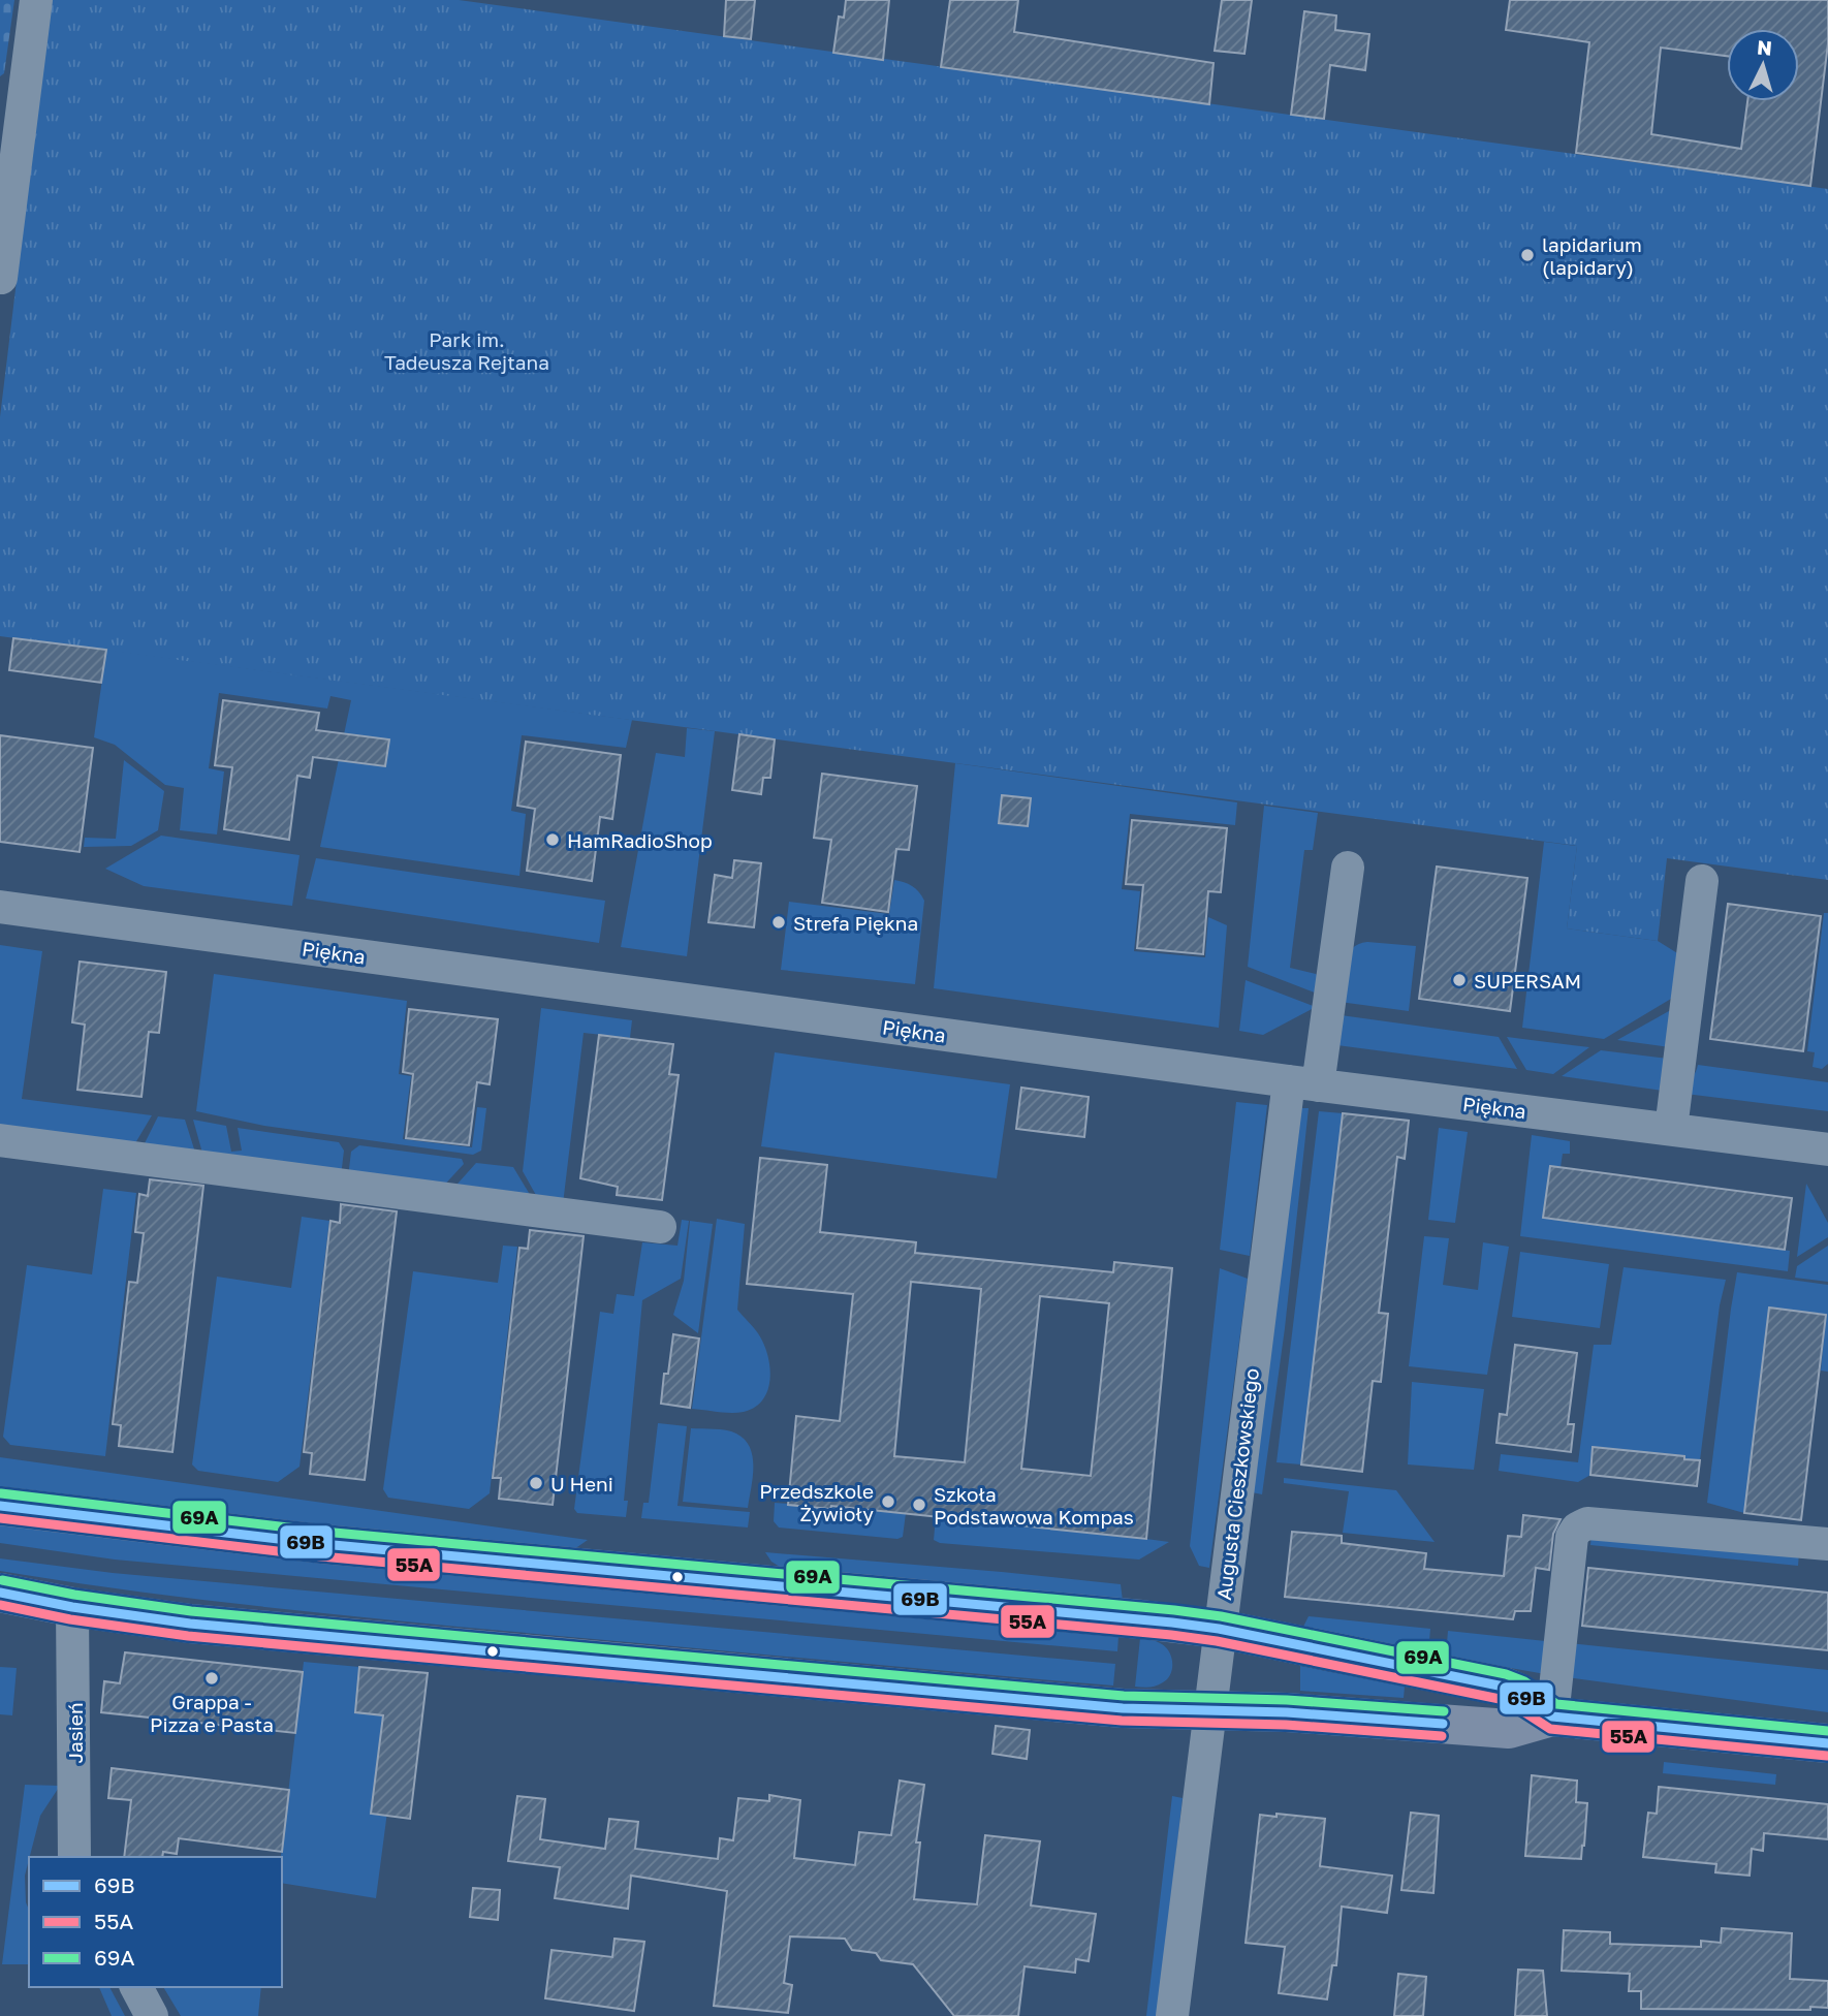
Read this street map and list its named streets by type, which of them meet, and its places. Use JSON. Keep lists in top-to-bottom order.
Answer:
{
  "streets": {
    "street": ["Piękna", "Augusta Cieszkowskiego", "Jasień"]
  },
  "crossings": [
    ["Piękna", "Augusta Cieszkowskiego"]
  ],
  "parks": ["Park im. Tadeusza Rejtana"],
  "places": [
    "lapidarium (lapidary)",
    "HamRadioShop",
    "Strefa Piękna",
    "SUPERSAM",
    "U Heni",
    "Przedszkole Żywioły",
    "Szkoła Podstawowa Kompas",
    "Grappa - Pizza e Pasta"
  ],
  "lines": ["transit line 69A", "transit line 69B", "transit line 55A"],
  "legend": ["69B", "55A", "69A"],
  "north": "top"
}
